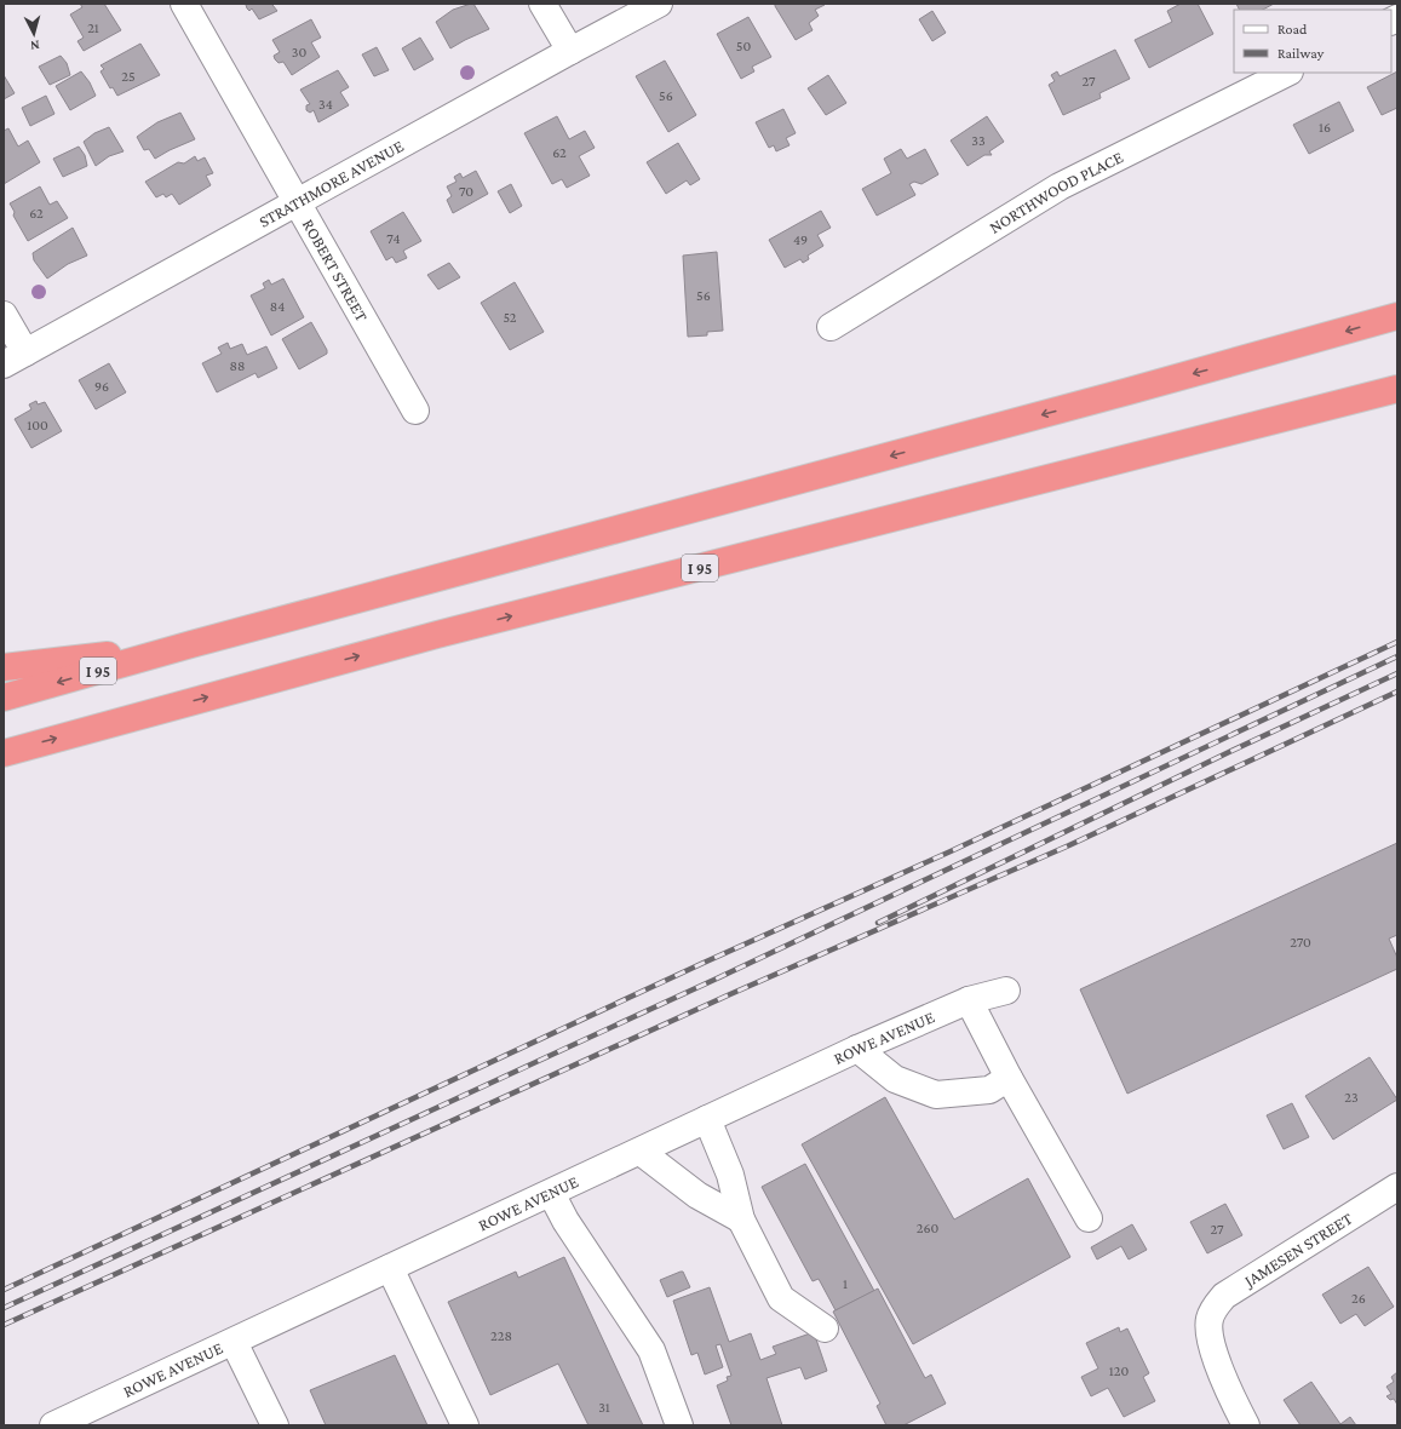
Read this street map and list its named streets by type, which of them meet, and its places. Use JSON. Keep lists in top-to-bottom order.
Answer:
{
  "streets": {
    "highway": ["I 95"],
    "street": [
      "STRATHMORE AVENUE",
      "NORTHWOOD PLACE",
      "ROBERT STREET",
      "ROWE AVENUE",
      "JAMESEN STREET"
    ]
  },
  "crossings": [
    ["STRATHMORE AVENUE", "ROBERT STREET"]
  ],
  "house_numbers": [
    "21",
    "50",
    "30",
    "25",
    "27",
    "56",
    "34",
    "16",
    "33",
    "62",
    "70",
    "62",
    "74",
    "49",
    "56",
    "84",
    "52",
    "88",
    "96",
    "100",
    "270",
    "23",
    "260",
    "27",
    "1",
    "26",
    "228",
    "120",
    "31"
  ],
  "legend": ["Road", "Railway"],
  "north": "bottom"
}
